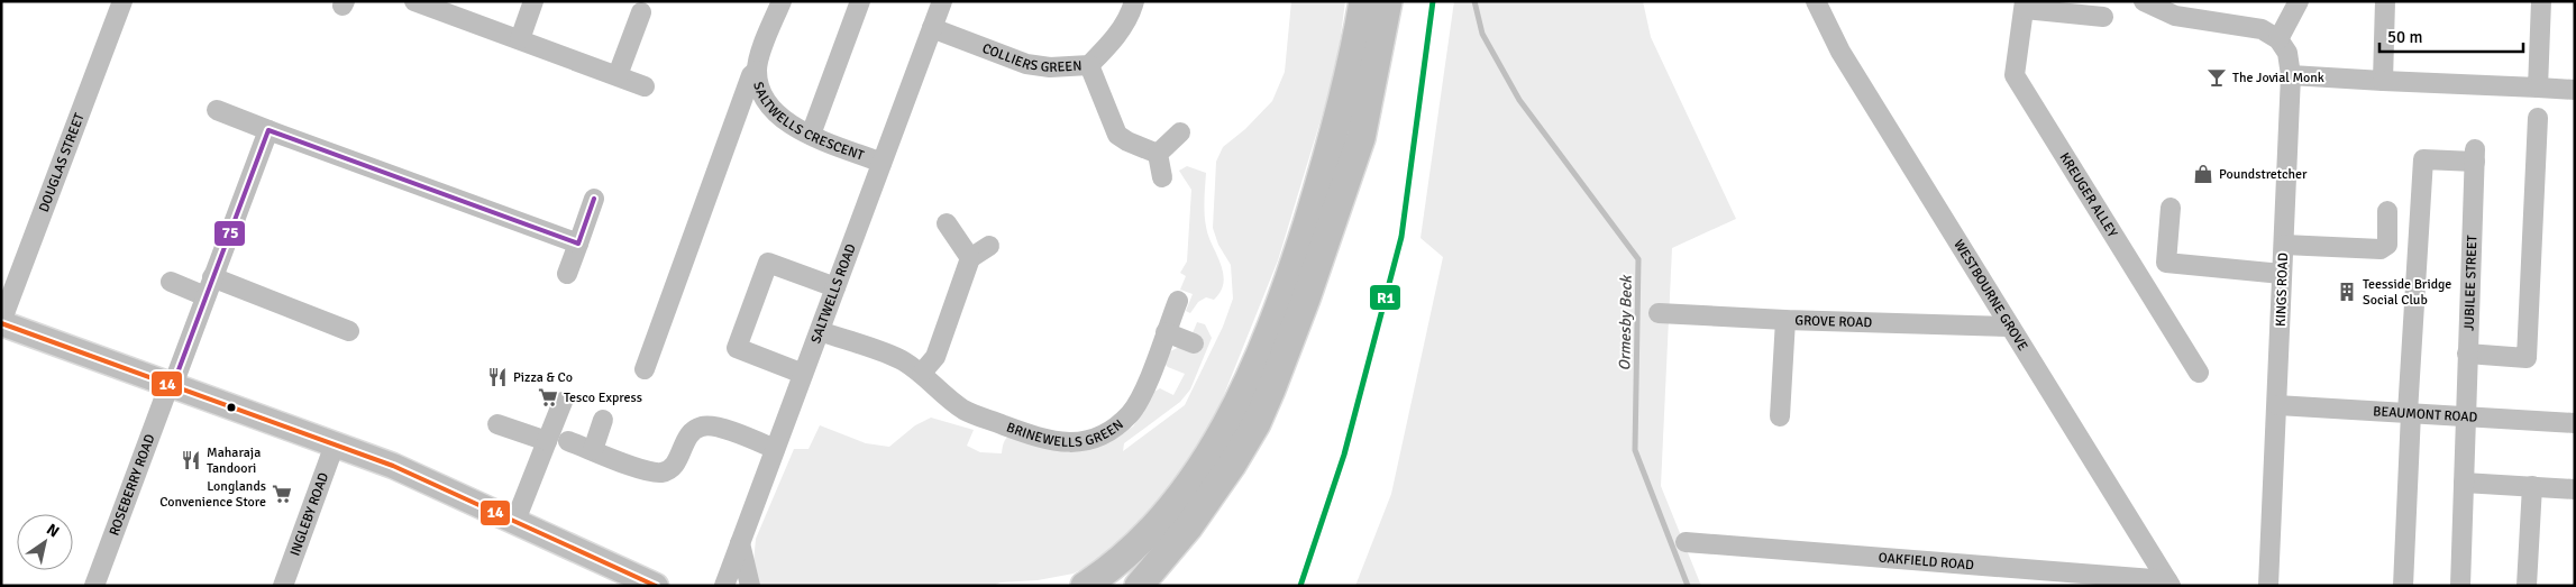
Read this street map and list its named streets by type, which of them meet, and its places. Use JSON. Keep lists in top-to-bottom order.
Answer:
{
  "streets": {
    "street": [
      "COLLIERS GREEN",
      "SALTWELLS CRESCENT",
      "DOUGLAS STREET",
      "KREUGER ALLEY",
      "JUBILEE STREET",
      "KINGS ROAD",
      "SALTWELLS ROAD",
      "WESTBOURNE GROVE",
      "GROVE ROAD",
      "BEAUMONT ROAD",
      "BRINEWELLS GREEN",
      "ROSEBERRY ROAD",
      "INGLEBY ROAD",
      "OAKFIELD ROAD"
    ]
  },
  "crossings": [
    ["COLLIERS GREEN", "SALTWELLS ROAD"],
    ["SALTWELLS CRESCENT", "SALTWELLS ROAD"],
    ["JUBILEE STREET", "BEAUMONT ROAD"],
    ["KINGS ROAD", "BEAUMONT ROAD"],
    ["SALTWELLS ROAD", "BRINEWELLS GREEN"],
    ["WESTBOURNE GROVE", "GROVE ROAD"],
    ["WESTBOURNE GROVE", "OAKFIELD ROAD"]
  ],
  "water": ["Ormesby Beck"],
  "places": {
    "bar": ["The Jovial Monk"],
    "shop": ["Poundstretcher"],
    "building": ["Teesside Bridge Social Club"],
    "restaurant": ["Pizza & Co", "Maharaja Tandoori"],
    "supermarket": ["Tesco Express", "Longlands Convenience Store"]
  },
  "lines": ["transit line R1", "transit line 75", "transit line 14"],
  "scale_bar": "50 m",
  "north": "top right"
}
